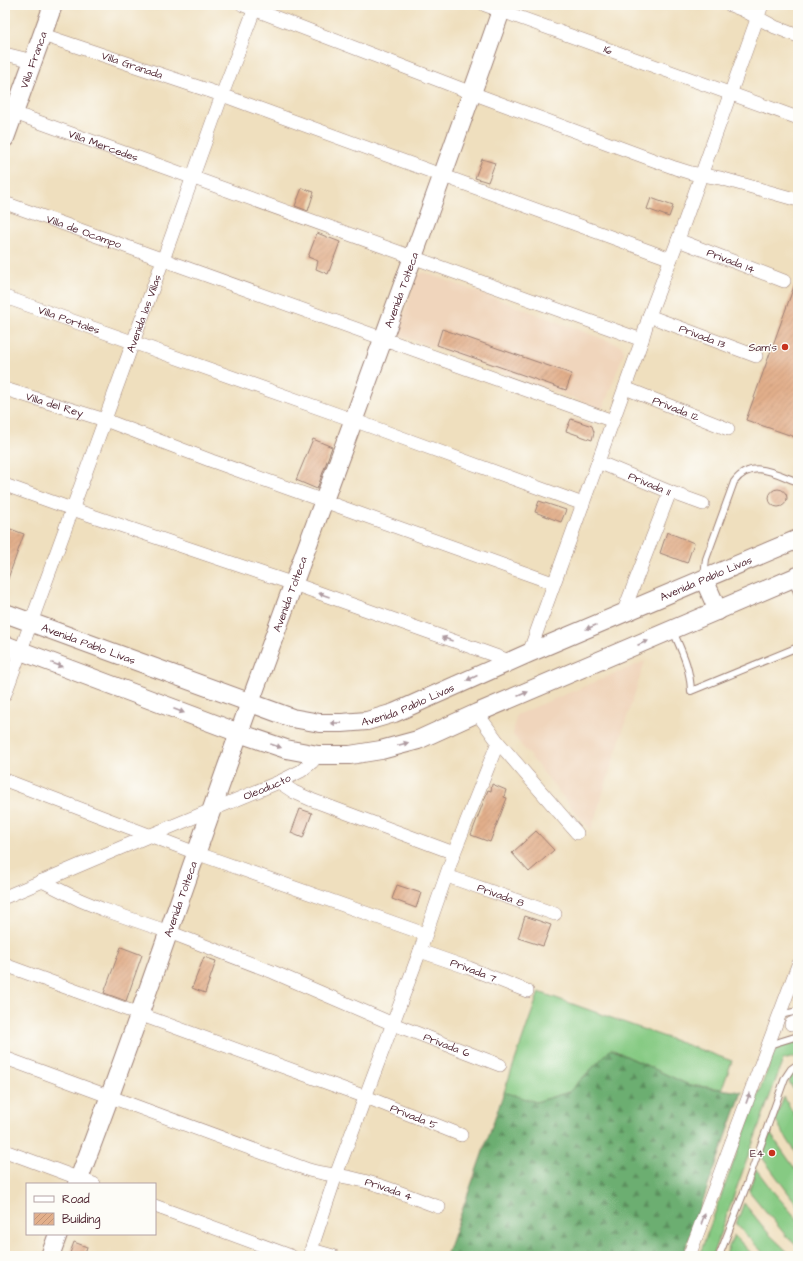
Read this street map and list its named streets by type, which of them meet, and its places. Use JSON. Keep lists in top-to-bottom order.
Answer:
{
  "streets": {
    "main road": ["Villa Franca", "Avenida Tolteca", "Avenida Pablo Livas"],
    "street": [
      "16",
      "Villa Granada",
      "Villa Mercedes",
      "Villa de Ocampo",
      "Privada 14",
      "Avenida las Villas",
      "Villa Portales",
      "Privada 13",
      "Villa del Rey",
      "Privada 12",
      "Privada 11",
      "Oleoducto",
      "Privada 8",
      "Privada 7",
      "Privada 6",
      "Privada 5",
      "Privada 4"
    ]
  },
  "crossings": [
    ["16", "Avenida Tolteca"],
    ["Villa Franca", "Villa Granada"],
    ["Villa Franca", "Villa Mercedes"],
    ["Villa Granada", "Avenida Tolteca"],
    ["Villa Granada", "Avenida las Villas"],
    ["Villa Mercedes", "Avenida Tolteca"],
    ["Villa Mercedes", "Avenida las Villas"],
    ["Villa de Ocampo", "Avenida Tolteca"],
    ["Villa de Ocampo", "Avenida las Villas"],
    ["Avenida Tolteca", "Villa Portales"],
    ["Avenida Tolteca", "Villa del Rey"],
    ["Avenida Tolteca", "Avenida Pablo Livas"],
    ["Avenida Tolteca", "Oleoducto"],
    ["Avenida Tolteca", "Privada 6"],
    ["Avenida Tolteca", "Privada 5"],
    ["Avenida Tolteca", "Privada 4"],
    ["Avenida las Villas", "Villa Portales"],
    ["Avenida las Villas", "Villa del Rey"],
    ["Avenida las Villas", "Avenida Pablo Livas"],
    ["Oleoducto", "Privada 6"]
  ],
  "places": ["Sam's", "E4"],
  "legend": ["Road", "Building"]
}
